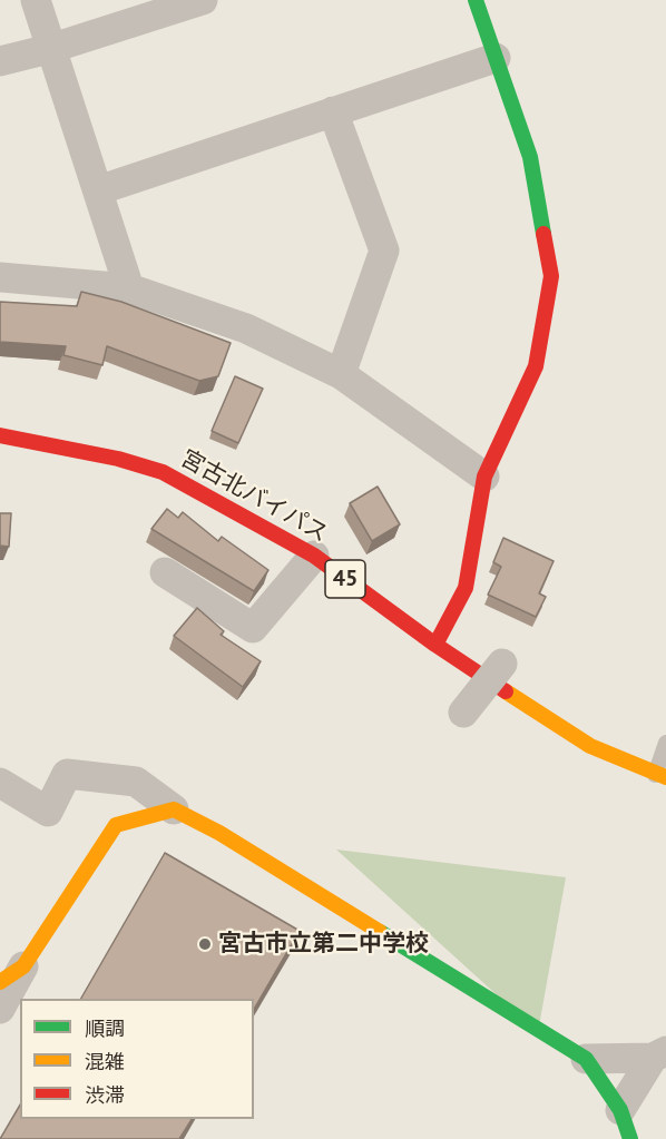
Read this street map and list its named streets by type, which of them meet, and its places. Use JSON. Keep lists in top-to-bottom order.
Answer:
{
  "streets": {
    "main road": ["宮古北バイパス", "45"]
  },
  "places": ["宮古市立第二中学校"],
  "legend": ["順調", "混雑", "渋滞"]
}
